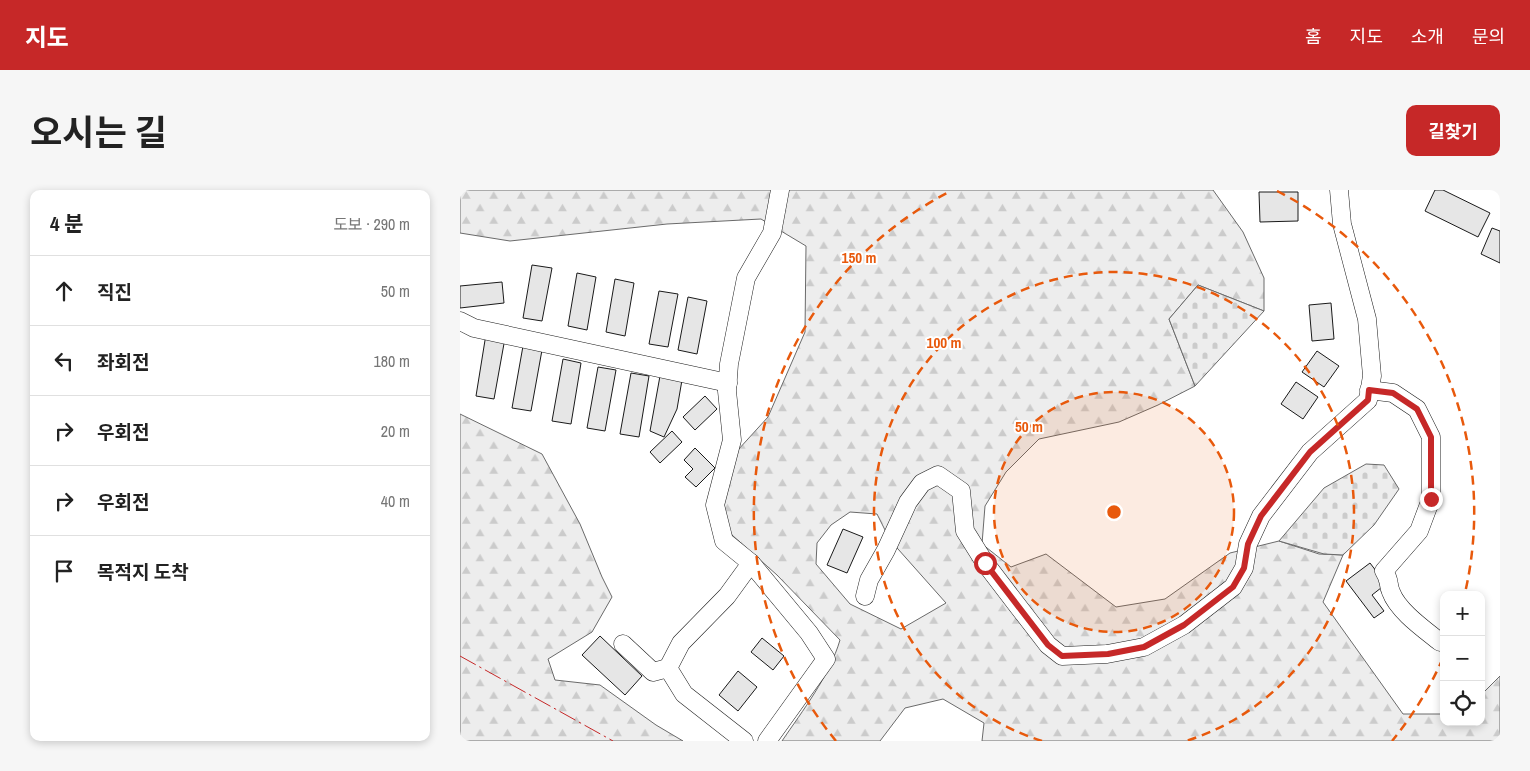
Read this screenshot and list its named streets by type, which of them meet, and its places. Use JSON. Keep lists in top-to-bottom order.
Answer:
{
  "page": {
    "header": "지도",
    "nav": [
      "홈",
      "지도",
      "소개",
      "문의"
    ],
    "title": "오시는 길",
    "buttons": "길찾기",
    "heading": ["4 분", "도보 · 290 m"],
    "list": [
      ["직진", "50 m"],
      ["좌회전", "180 m"],
      ["우회전", "20 m"],
      ["우회전", "40 m"],
      "목적지 도착"
    ],
    "map_buttons": ["+", "−"]
  },
  "rings": ["150 m", "100 m", "50 m"]
}
